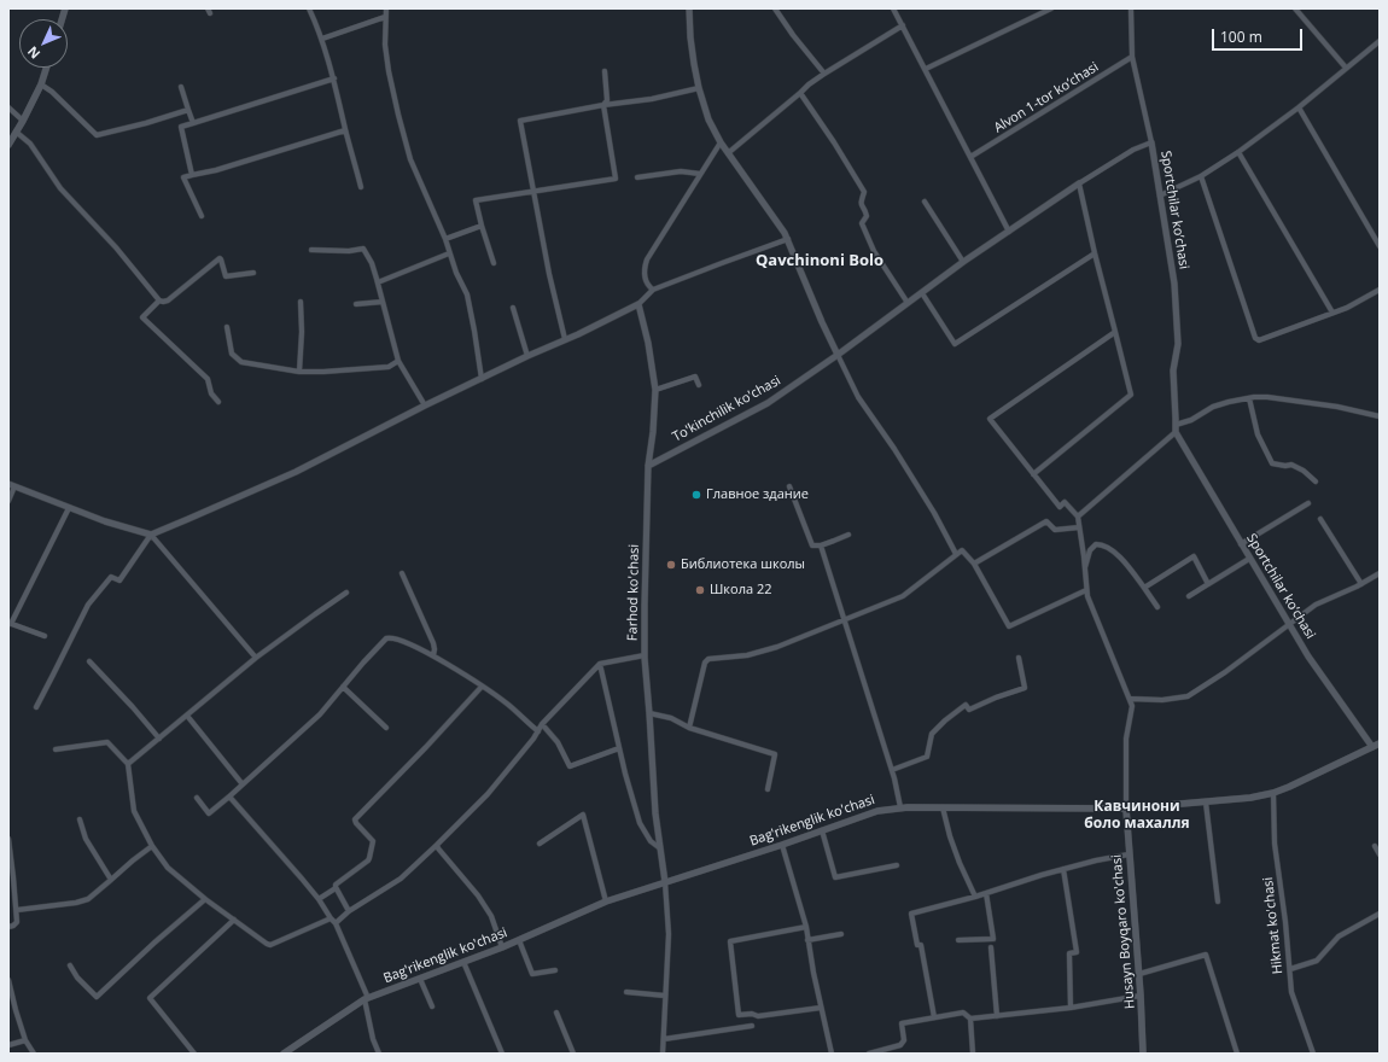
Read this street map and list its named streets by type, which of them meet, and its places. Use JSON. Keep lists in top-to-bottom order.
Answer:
{
  "streets": {
    "main road": ["Bag'rikenglik ko'chasi", "Husayn Boyqaro ko'chasi"],
    "street": [
      "Alvon 1-tor ko‘chasi",
      "Sportchilar ko‘chasi",
      "To'kinchilik ko'chasi",
      "Farhod ko'chasi",
      "Hikmat ko'chasi"
    ]
  },
  "crossings": [
    ["Sportchilar ko‘chasi", "Bag'rikenglik ko'chasi"],
    ["To'kinchilik ko'chasi", "Farhod ko'chasi"],
    ["Farhod ko'chasi", "Bag'rikenglik ko'chasi"],
    ["Bag'rikenglik ko'chasi", "Hikmat ko'chasi"],
    ["Bag'rikenglik ko'chasi", "Husayn Boyqaro ko'chasi"]
  ],
  "districts": ["Qavchinoni Bolo", "Кавчинони боло махалля"],
  "places": ["Главное здание", "Библиотека школы", "Школа 22"],
  "scale_bar": "100 m",
  "north": "bottom left"
}
